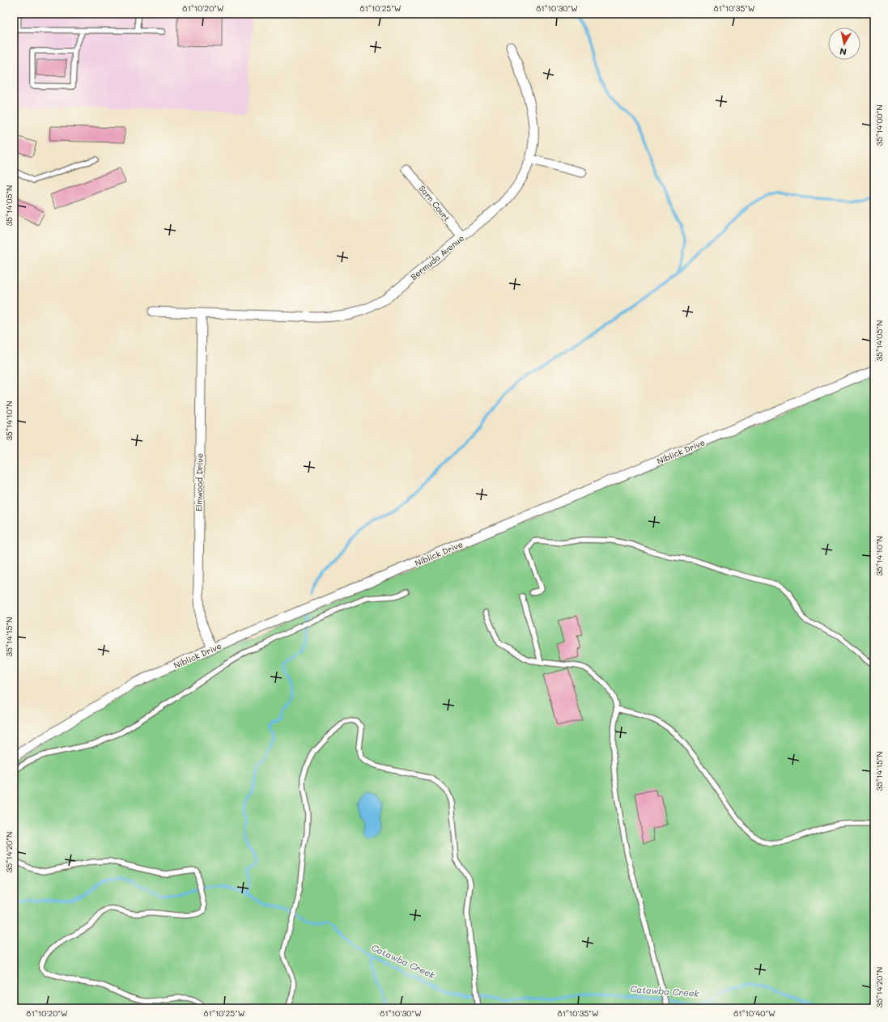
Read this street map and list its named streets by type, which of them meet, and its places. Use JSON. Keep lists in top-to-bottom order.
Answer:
{
  "streets": {
    "street": [
      "Sarn Court",
      "Bermuda Avenue",
      "Niblick Drive",
      "Elmwood Drive"
    ]
  },
  "crossings": [
    ["Sarn Court", "Bermuda Avenue"],
    ["Bermuda Avenue", "Elmwood Drive"],
    ["Niblick Drive", "Elmwood Drive"]
  ],
  "water": ["Catawba Creek"],
  "north": "bottom",
  "coordinates": [
    "81°10'20\"W",
    "81°10'25\"W",
    "81°10'30\"W",
    "81°10'35\"W",
    "35°14'00\"N",
    "35°14'05\"N",
    "35°14'10\"N",
    "35°14'15\"N",
    "35°14'20\"N",
    "81°10'40\"W"
  ]
}
